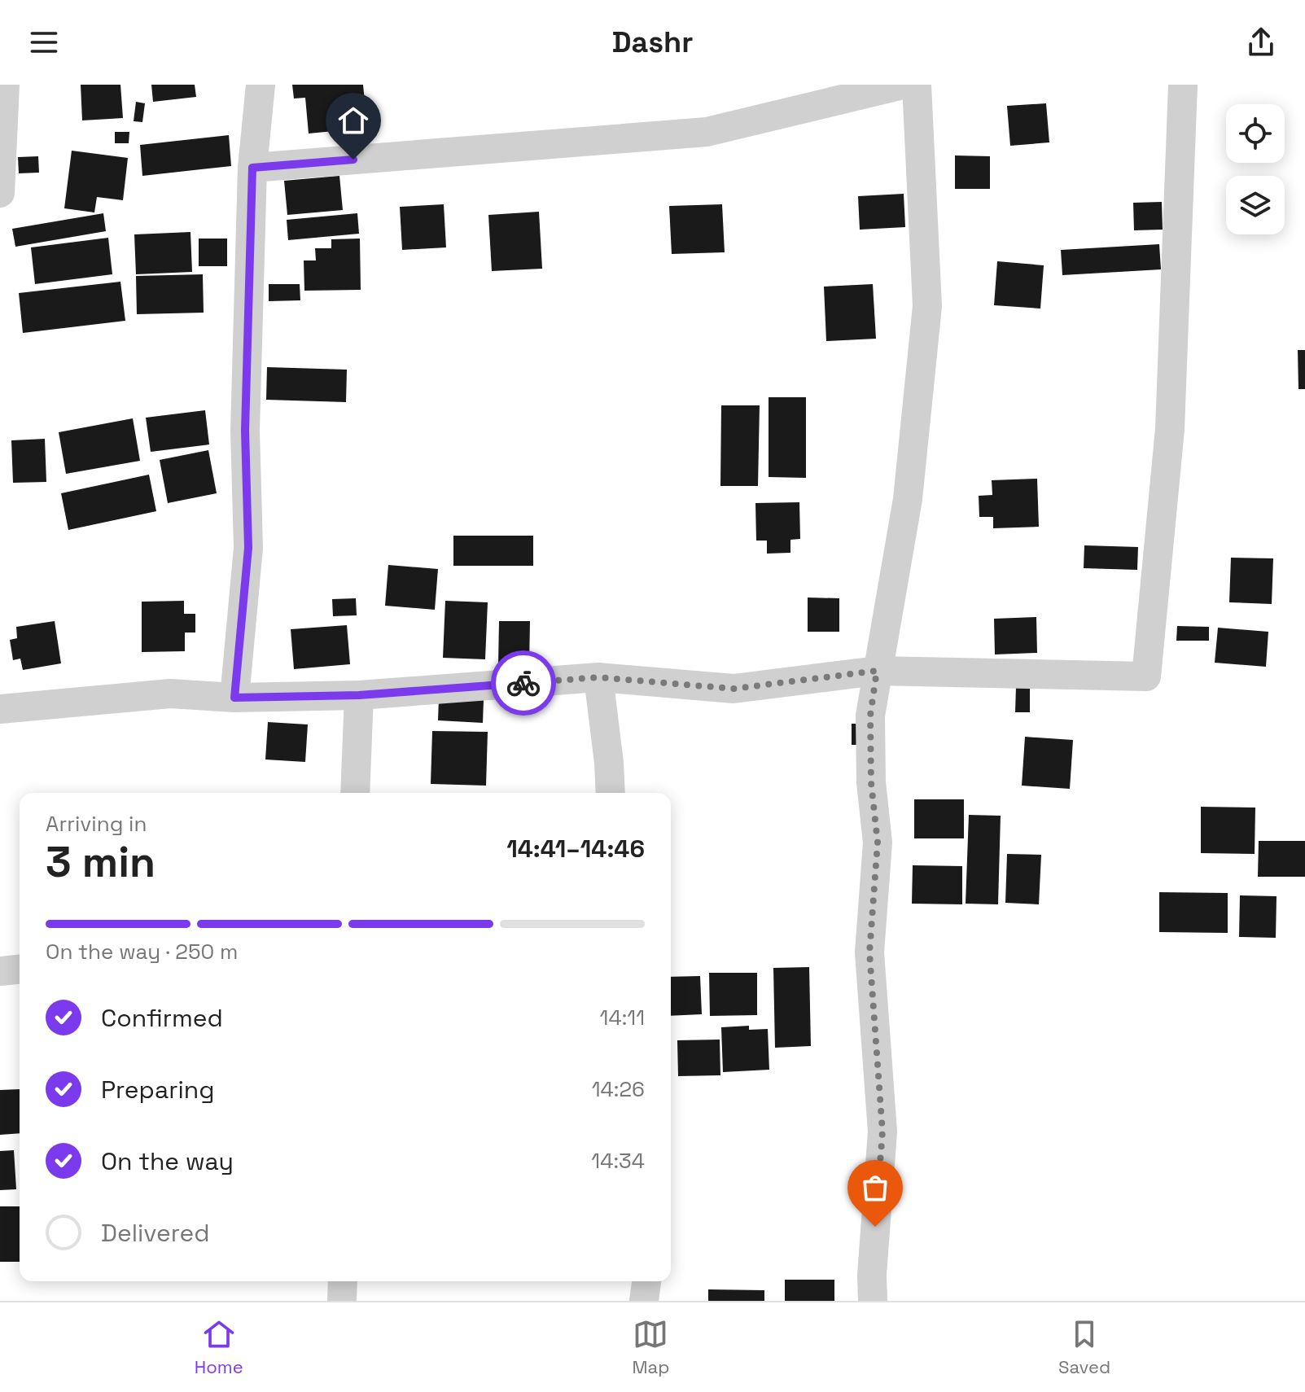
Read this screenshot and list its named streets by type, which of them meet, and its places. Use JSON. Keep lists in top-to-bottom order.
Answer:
{
  "page": {
    "header": "Dashr",
    "heading": ["3 min", "Arriving in", "14:41–14:46"],
    "bar": "On the way · 250 m",
    "list": [
      ["Confirmed", "14:11"],
      ["Preparing", "14:26"],
      ["On the way", "14:34"],
      "Delivered"
    ],
    "tabs": ["Home", "Map", "Saved"]
  }
}
